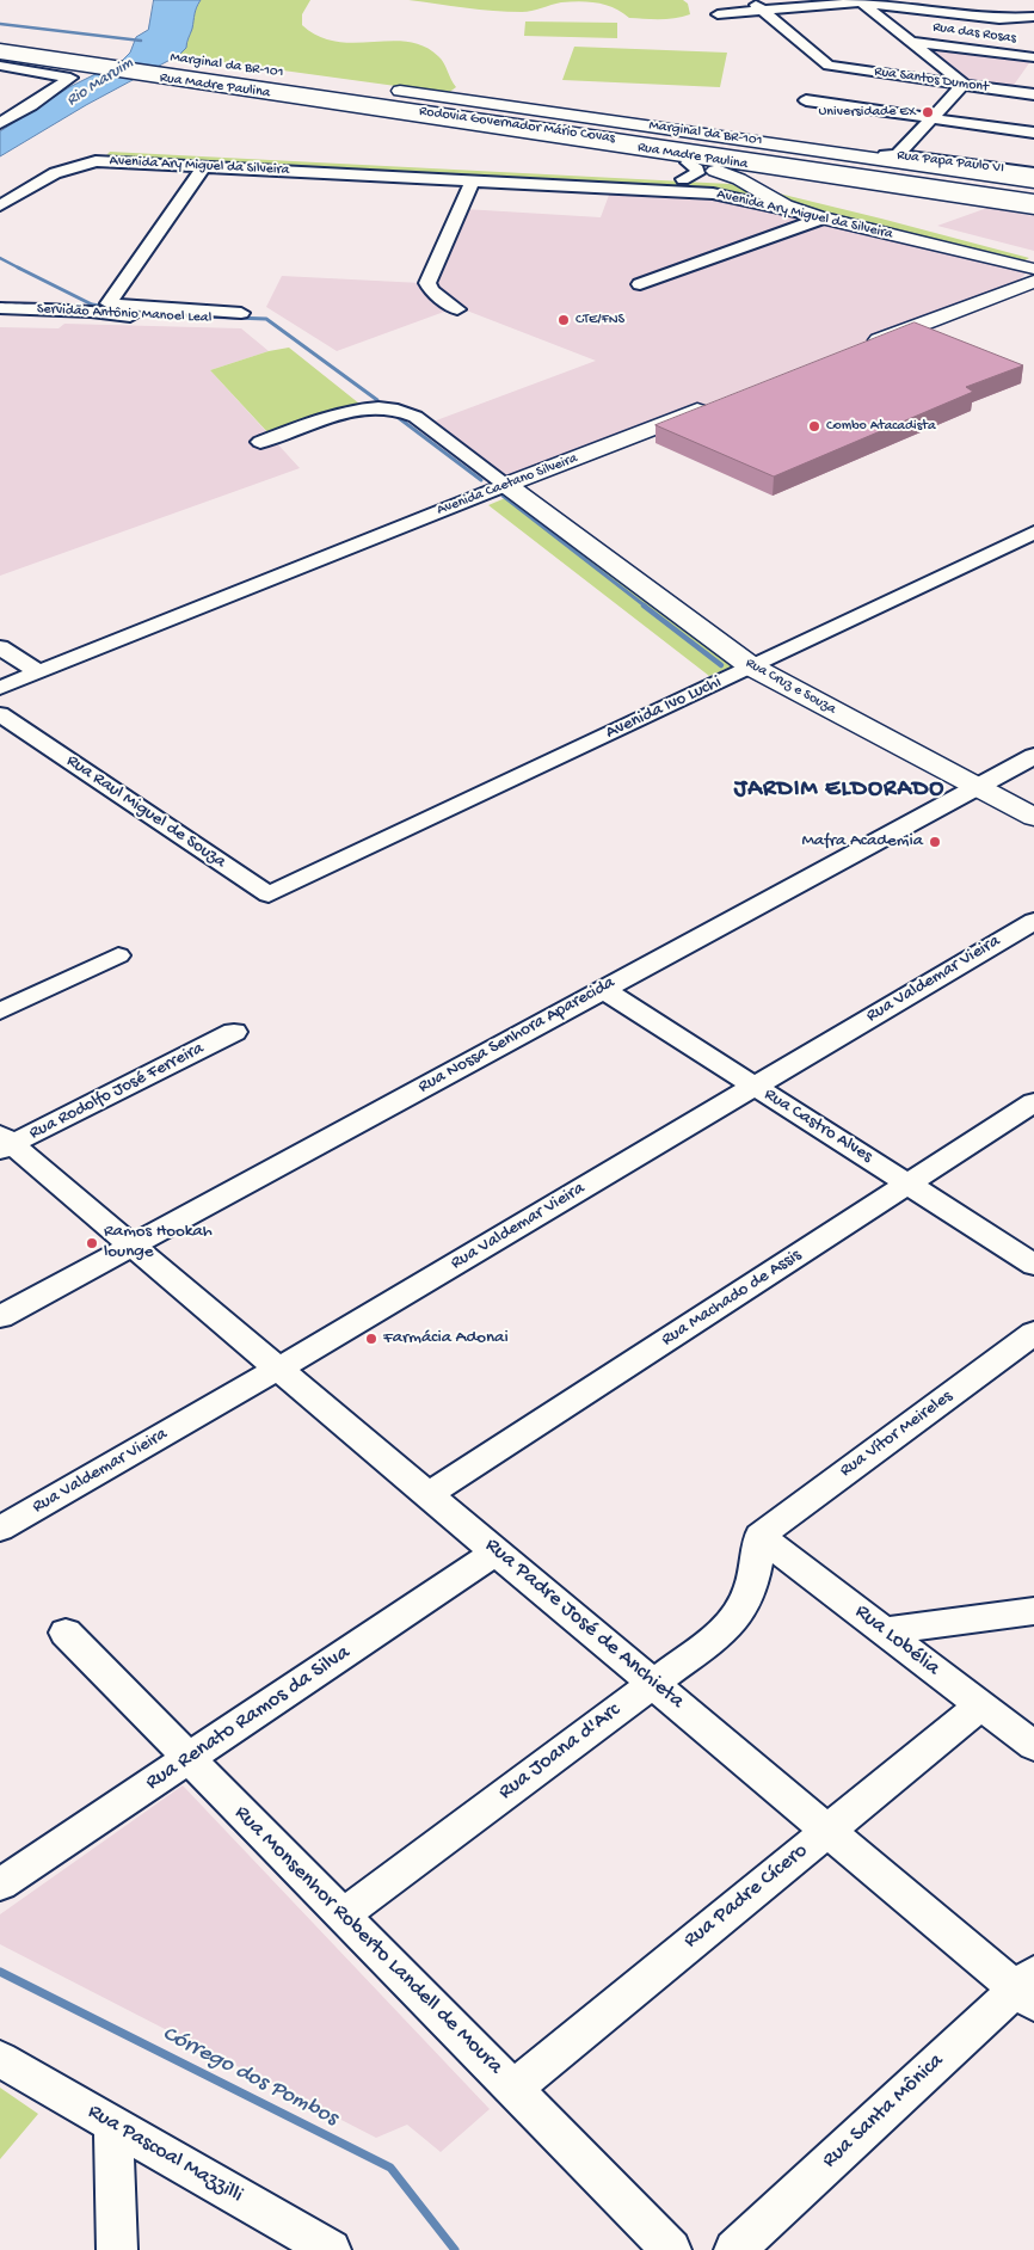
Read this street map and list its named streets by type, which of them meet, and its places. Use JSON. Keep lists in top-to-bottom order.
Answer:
{
  "streets": {
    "main road": [
      "Marginal da BR-101",
      "Rua Madre Paulina",
      "Rodovia Governador Mário Covas",
      "Avenida Ary Miguel da Silveira",
      "Avenida Caetano Silveira",
      "Rua Cruz e Souza"
    ],
    "street": [
      "Rua das Rosas",
      "Rua Santos Dumont",
      "Rua Papa Paulo VI",
      "Servidão Antônio Manoel Leal",
      "Avenida Ivo Luchi",
      "Rua Raul Miguel de Souza",
      "Rua Valdemar Vieira",
      "Rua Nossa Senhora Aparecida",
      "Rua Rodolfo José Ferreira",
      "Rua Castro Alves",
      "Rua Machado de Assis",
      "Rua Vítor Meireles",
      "Rua Padre José de Anchieta",
      "Rua Lobélia",
      "Rua Renato Ramos da Silva",
      "Rua Joana d'Arc",
      "Rua Padre Cícero",
      "Rua Monsenhor Roberto Landell de Moura",
      "Rua Santa Mônica",
      "Rua Pascoal Mazzilli"
    ]
  },
  "crossings": [
    ["Marginal da BR-101", "Rua Madre Paulina"],
    ["Marginal da BR-101", "Rodovia Governador Mário Covas"],
    ["Marginal da BR-101", "Rua Papa Paulo VI"],
    ["Rua Madre Paulina", "Rodovia Governador Mário Covas"],
    ["Avenida Caetano Silveira", "Rua Cruz e Souza"],
    ["Rua Cruz e Souza", "Avenida Ivo Luchi"],
    ["Rua Cruz e Souza", "Rua Nossa Senhora Aparecida"],
    ["Avenida Ivo Luchi", "Rua Raul Miguel de Souza"],
    ["Rua Valdemar Vieira", "Rua Castro Alves"],
    ["Rua Valdemar Vieira", "Rua Padre José de Anchieta"],
    ["Rua Nossa Senhora Aparecida", "Rua Castro Alves"],
    ["Rua Nossa Senhora Aparecida", "Rua Padre José de Anchieta"],
    ["Rua Rodolfo José Ferreira", "Rua Padre José de Anchieta"],
    ["Rua Castro Alves", "Rua Machado de Assis"],
    ["Rua Machado de Assis", "Rua Padre José de Anchieta"],
    ["Rua Vítor Meireles", "Rua Lobélia"],
    ["Rua Vítor Meireles", "Rua Joana d'Arc"],
    ["Rua Padre José de Anchieta", "Rua Renato Ramos da Silva"],
    ["Rua Padre José de Anchieta", "Rua Joana d'Arc"],
    ["Rua Padre José de Anchieta", "Rua Padre Cícero"],
    ["Rua Padre José de Anchieta", "Rua Santa Mônica"],
    ["Rua Lobélia", "Rua Joana d'Arc"],
    ["Rua Lobélia", "Rua Padre Cícero"],
    ["Rua Renato Ramos da Silva", "Rua Monsenhor Roberto Landell de Moura"],
    ["Rua Joana d'Arc", "Rua Monsenhor Roberto Landell de Moura"],
    ["Rua Padre Cícero", "Rua Monsenhor Roberto Landell de Moura"]
  ],
  "districts": ["JARDIM ELDORADO"],
  "water": ["Rio Maruim", "Córrego dos Pombos"],
  "places": [
    "Universidade EX",
    "CTE/FNS",
    "Combo Atacadista",
    "Mafra Academia",
    "Ramos Hookah lounge",
    "Farmácia Adonai"
  ]
}
